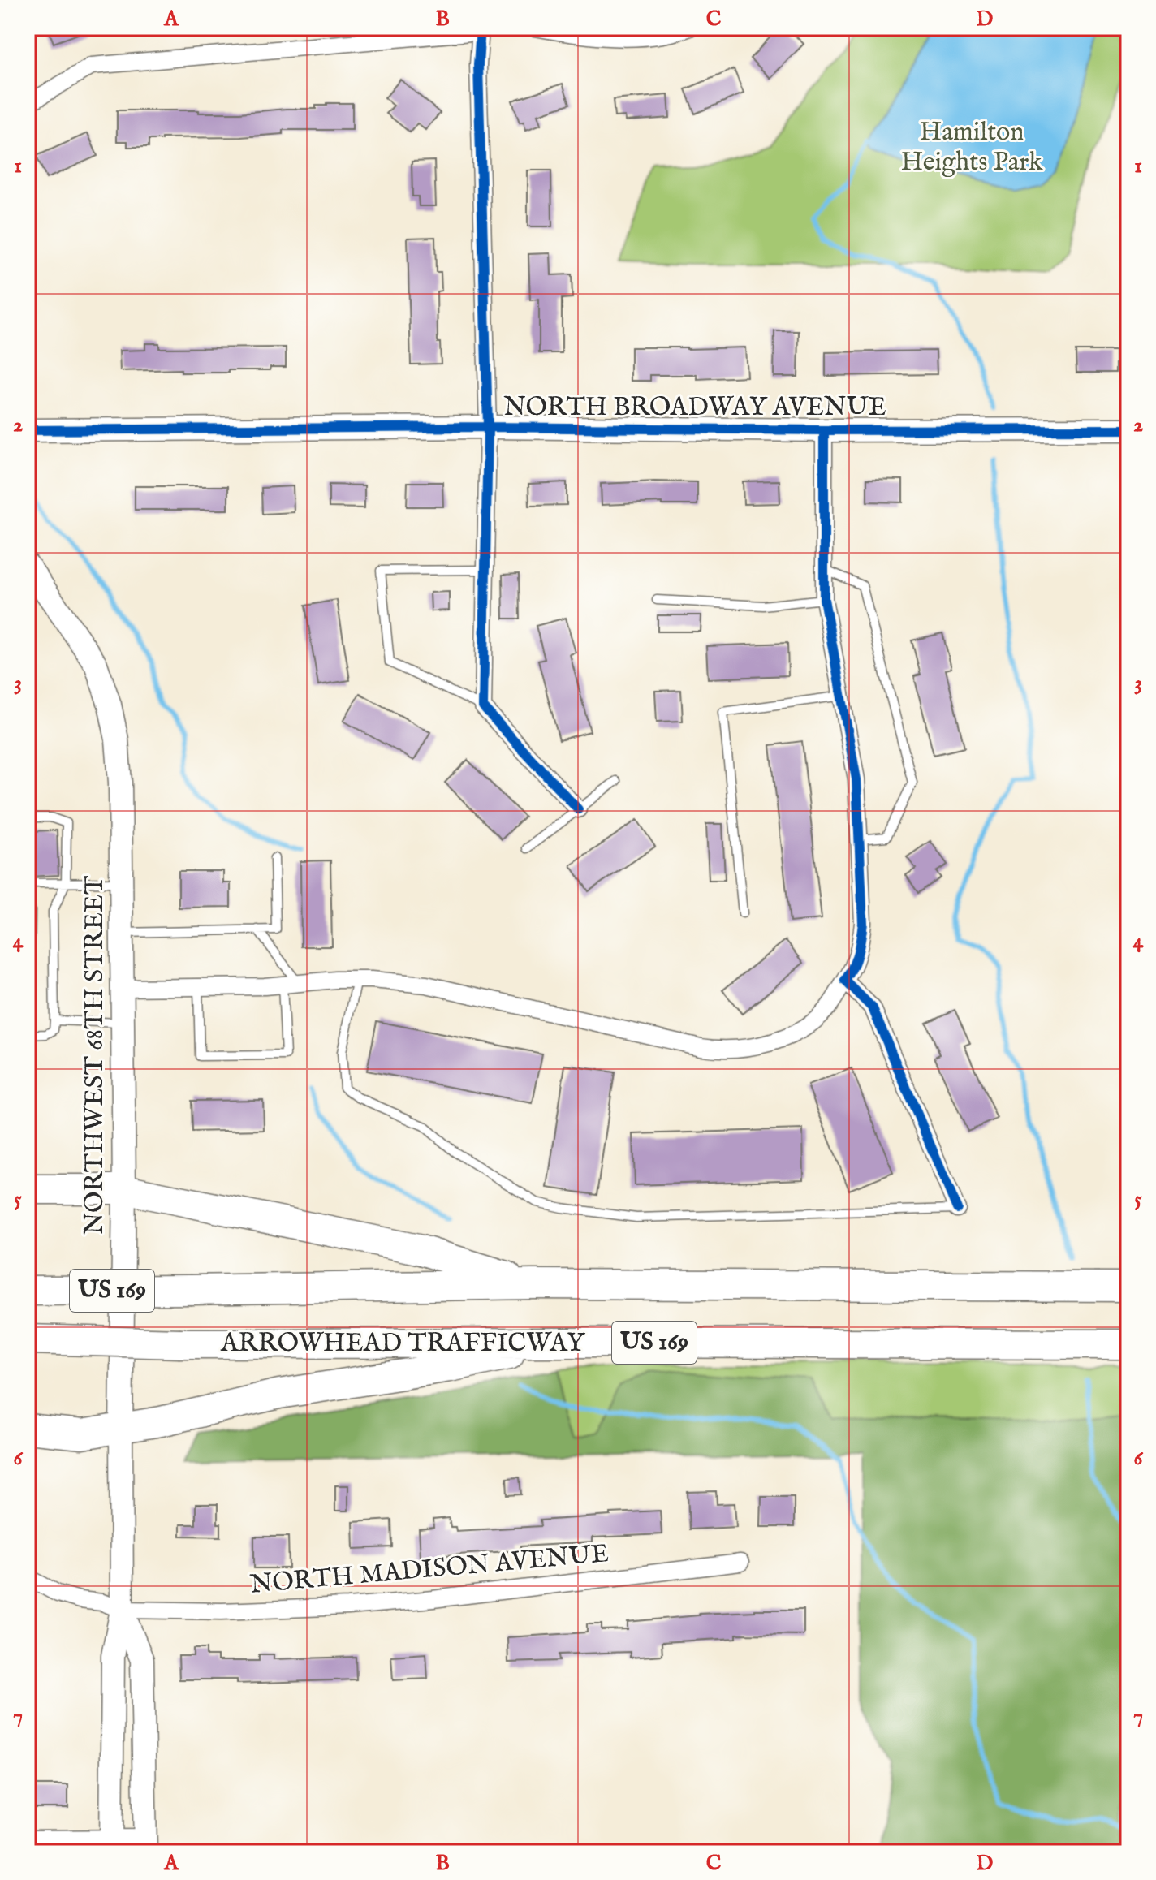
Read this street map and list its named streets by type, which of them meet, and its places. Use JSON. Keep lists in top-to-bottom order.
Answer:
{
  "streets": {
    "highway": ["US 169", "ARROWHEAD TRAFFICWAY"],
    "main road": ["NORTH BROADWAY AVENUE", "NORTHWEST 68TH STREET"],
    "street": ["NORTH MADISON AVENUE"]
  },
  "crossings": [
    ["NORTHWEST 68TH STREET", "NORTH MADISON AVENUE"]
  ],
  "parks": ["Hamilton Heights Park"],
  "grid": {
    "columns": [
      "A",
      "B",
      "C",
      "D"
    ],
    "rows": [
      "1",
      "2",
      "3",
      "4",
      "5",
      "6",
      "7"
    ]
  }
}
